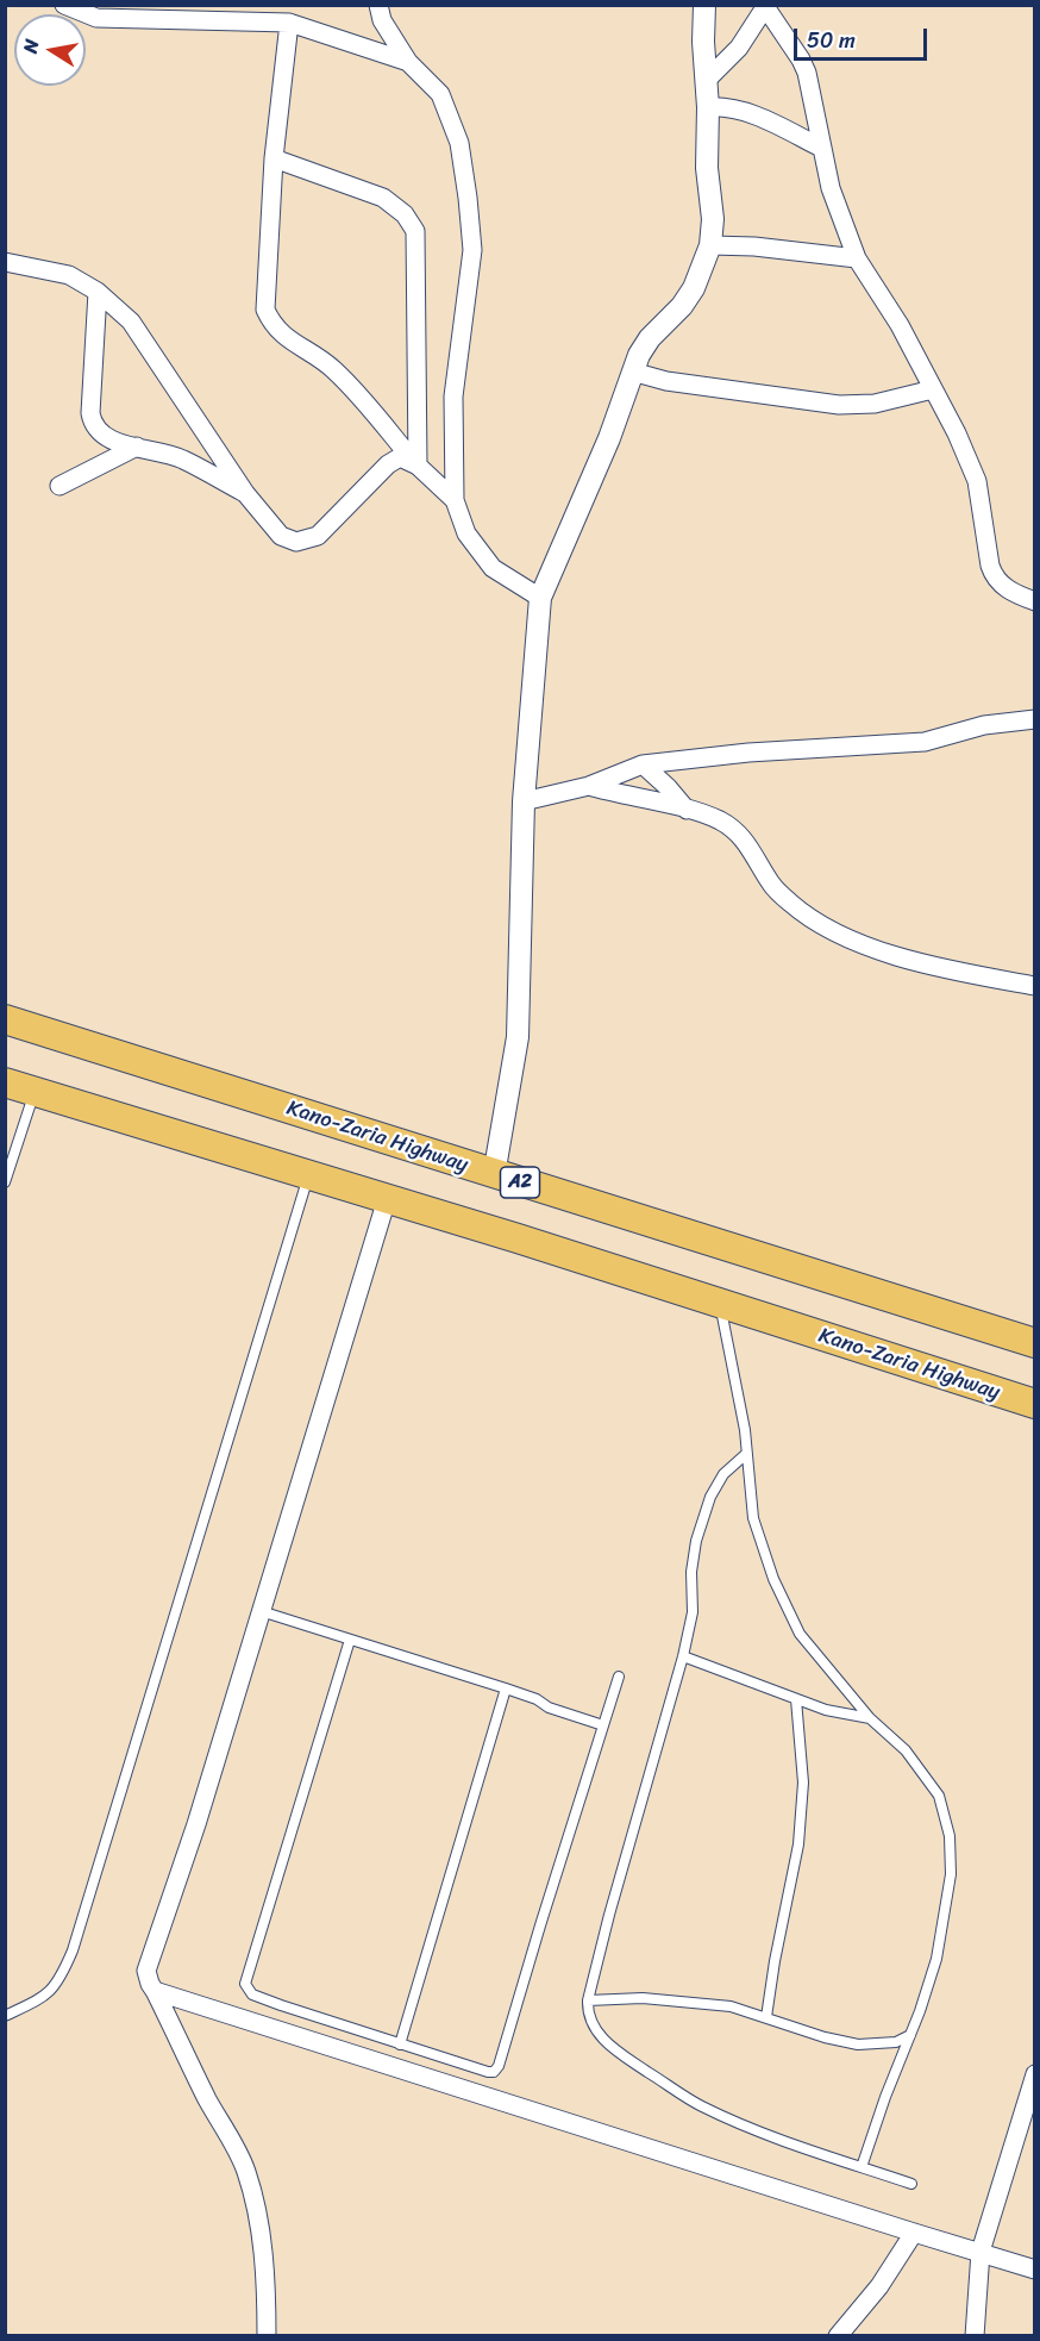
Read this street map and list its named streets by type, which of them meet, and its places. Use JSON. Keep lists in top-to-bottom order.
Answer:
{
  "streets": {
    "highway": ["Kano-Zaria Highway", "A2"]
  },
  "scale_bar": "50 m",
  "north": "left"
}
